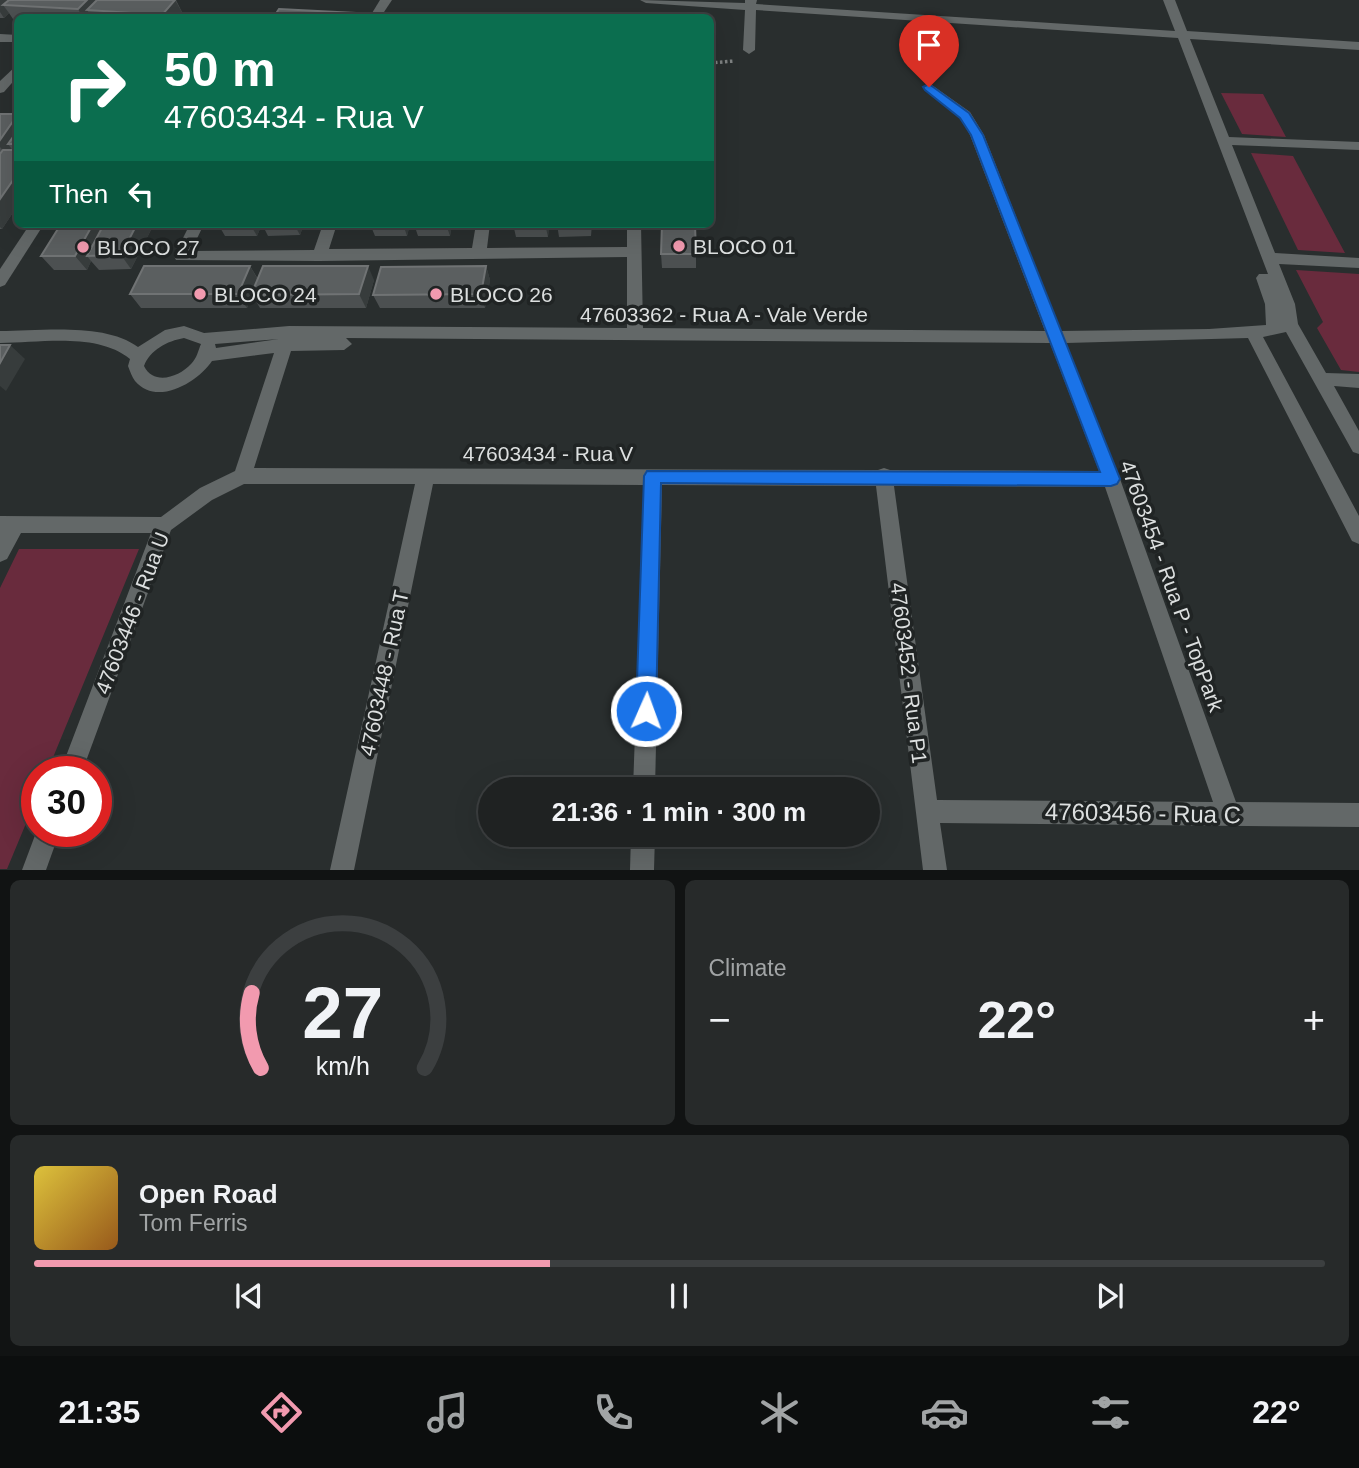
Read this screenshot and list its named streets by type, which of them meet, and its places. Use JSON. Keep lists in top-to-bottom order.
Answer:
{
  "streets": {
    "street": [
      "47603362 - Rua A - Vale Verde",
      "47603434 - Rua V",
      "47603454 - Rua P - TopPark",
      "47603446 - Rua U",
      "47603448 - Rua T",
      "47603452 - Rua P1",
      "47603456 - Rua C"
    ]
  },
  "crossings": [
    ["47603362 - Rua A - Vale Verde", "47603454 - Rua P - TopPark"],
    ["47603434 - Rua V", "47603454 - Rua P - TopPark"],
    ["47603434 - Rua V", "47603446 - Rua U"],
    ["47603434 - Rua V", "47603448 - Rua T"],
    ["47603434 - Rua V", "47603452 - Rua P1"],
    ["47603454 - Rua P - TopPark", "47603456 - Rua C"],
    ["47603452 - Rua P1", "47603456 - Rua C"]
  ],
  "places": [
    "BLOCO 01",
    "BLOCO 27",
    "BLOCO 24",
    "BLOCO 26"
  ],
  "page": {
    "turn": ["50 m", "47603434 - Rua V"],
    "then": "Then",
    "limit": "30",
    "trip": "21:36 · 1 min · 300 m",
    "tile": "Climate",
    "heat": ["−", "22°", "+"],
    "song": ["Open Road", "Tom Ferris"],
    "tabs": ["21:35", "22°"],
    "gauge": ["27", "km/h"]
  }
}
